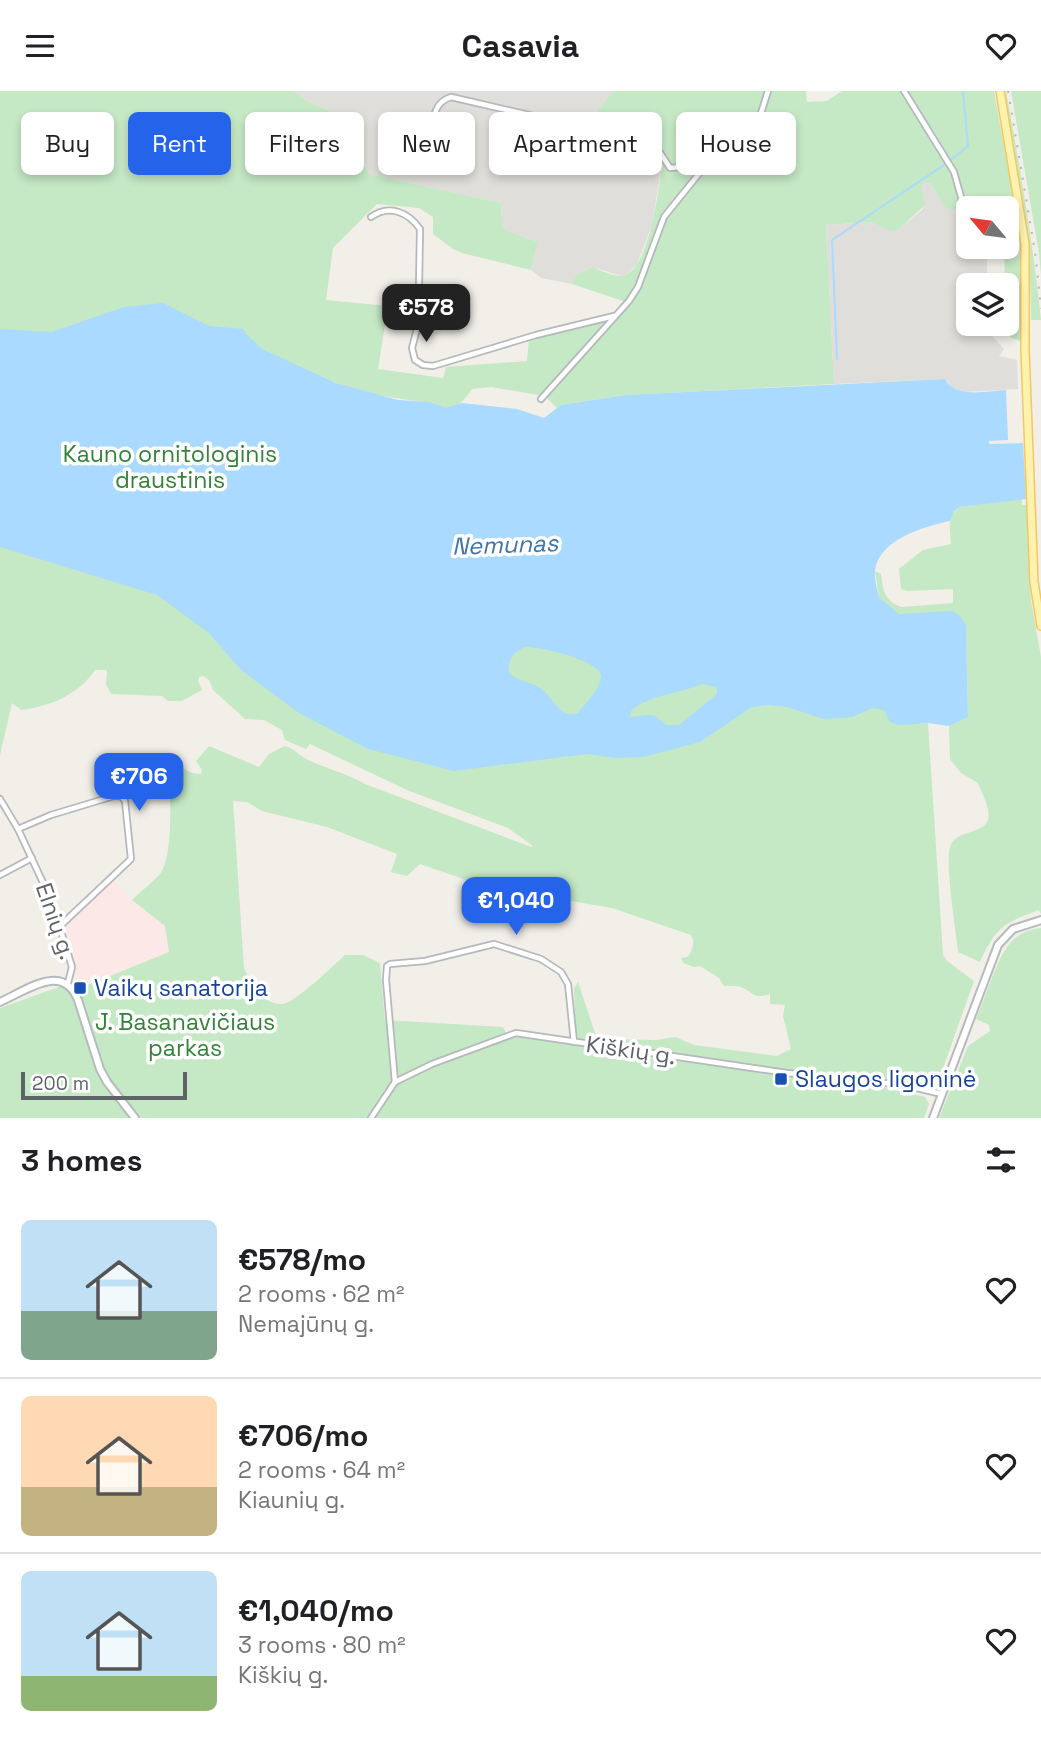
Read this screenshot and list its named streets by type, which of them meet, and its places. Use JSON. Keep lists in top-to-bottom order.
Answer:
{
  "streets": {
    "main road": ["Elnių g."],
    "street": ["Kiškių g."]
  },
  "water": ["Nemunas"],
  "parks": ["Kauno ornitologinis draustinis", "J. Basanavičiaus parkas"],
  "places": {
    "transit": ["Vaikų sanatorija", "Slaugos ligoninė"]
  },
  "scale_bar": "200 m",
  "north": "top left",
  "page": {
    "header": "Casavia",
    "chip": [
      "Buy",
      "Rent",
      "Filters",
      "New",
      "Apartment",
      "House"
    ],
    "price": ["€578", "€706", "€1,040"],
    "scale": "200 m",
    "heading": "3 homes",
    "list": [
      {
        "name": "€578/mo",
        "note": "2 rooms · 62 m² · Nemajūnų g."
      },
      {
        "name": "€706/mo",
        "note": "2 rooms · 64 m² · Kiaunių g."
      },
      {
        "name": "€1,040/mo",
        "note": "3 rooms · 80 m² · Kiškių g."
      }
    ]
  }
}
